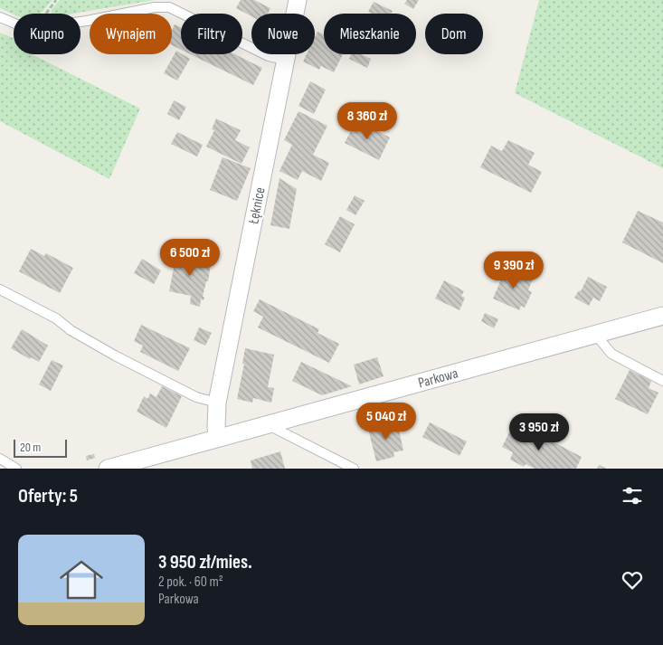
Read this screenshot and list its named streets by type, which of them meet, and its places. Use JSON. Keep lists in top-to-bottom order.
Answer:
{
  "streets": {
    "street": ["Łęknice", "Parkowa"]
  },
  "crossings": [
    ["Łęknice", "Parkowa"]
  ],
  "scale_bar": "20 m",
  "page": {
    "chip": [
      "Kupno",
      "Wynajem",
      "Filtry",
      "Nowe",
      "Mieszkanie",
      "Dom"
    ],
    "price": [
      "8 360 zł",
      "6 500 zł",
      "9 390 zł",
      "5 040 zł",
      "3 950 zł"
    ],
    "scale": "20 m",
    "heading": "Oferty: 5",
    "list": [
      {
        "name": "3 950 zł/mies.",
        "note": "2 pok. · 60 m² · Parkowa"
      }
    ]
  }
}
